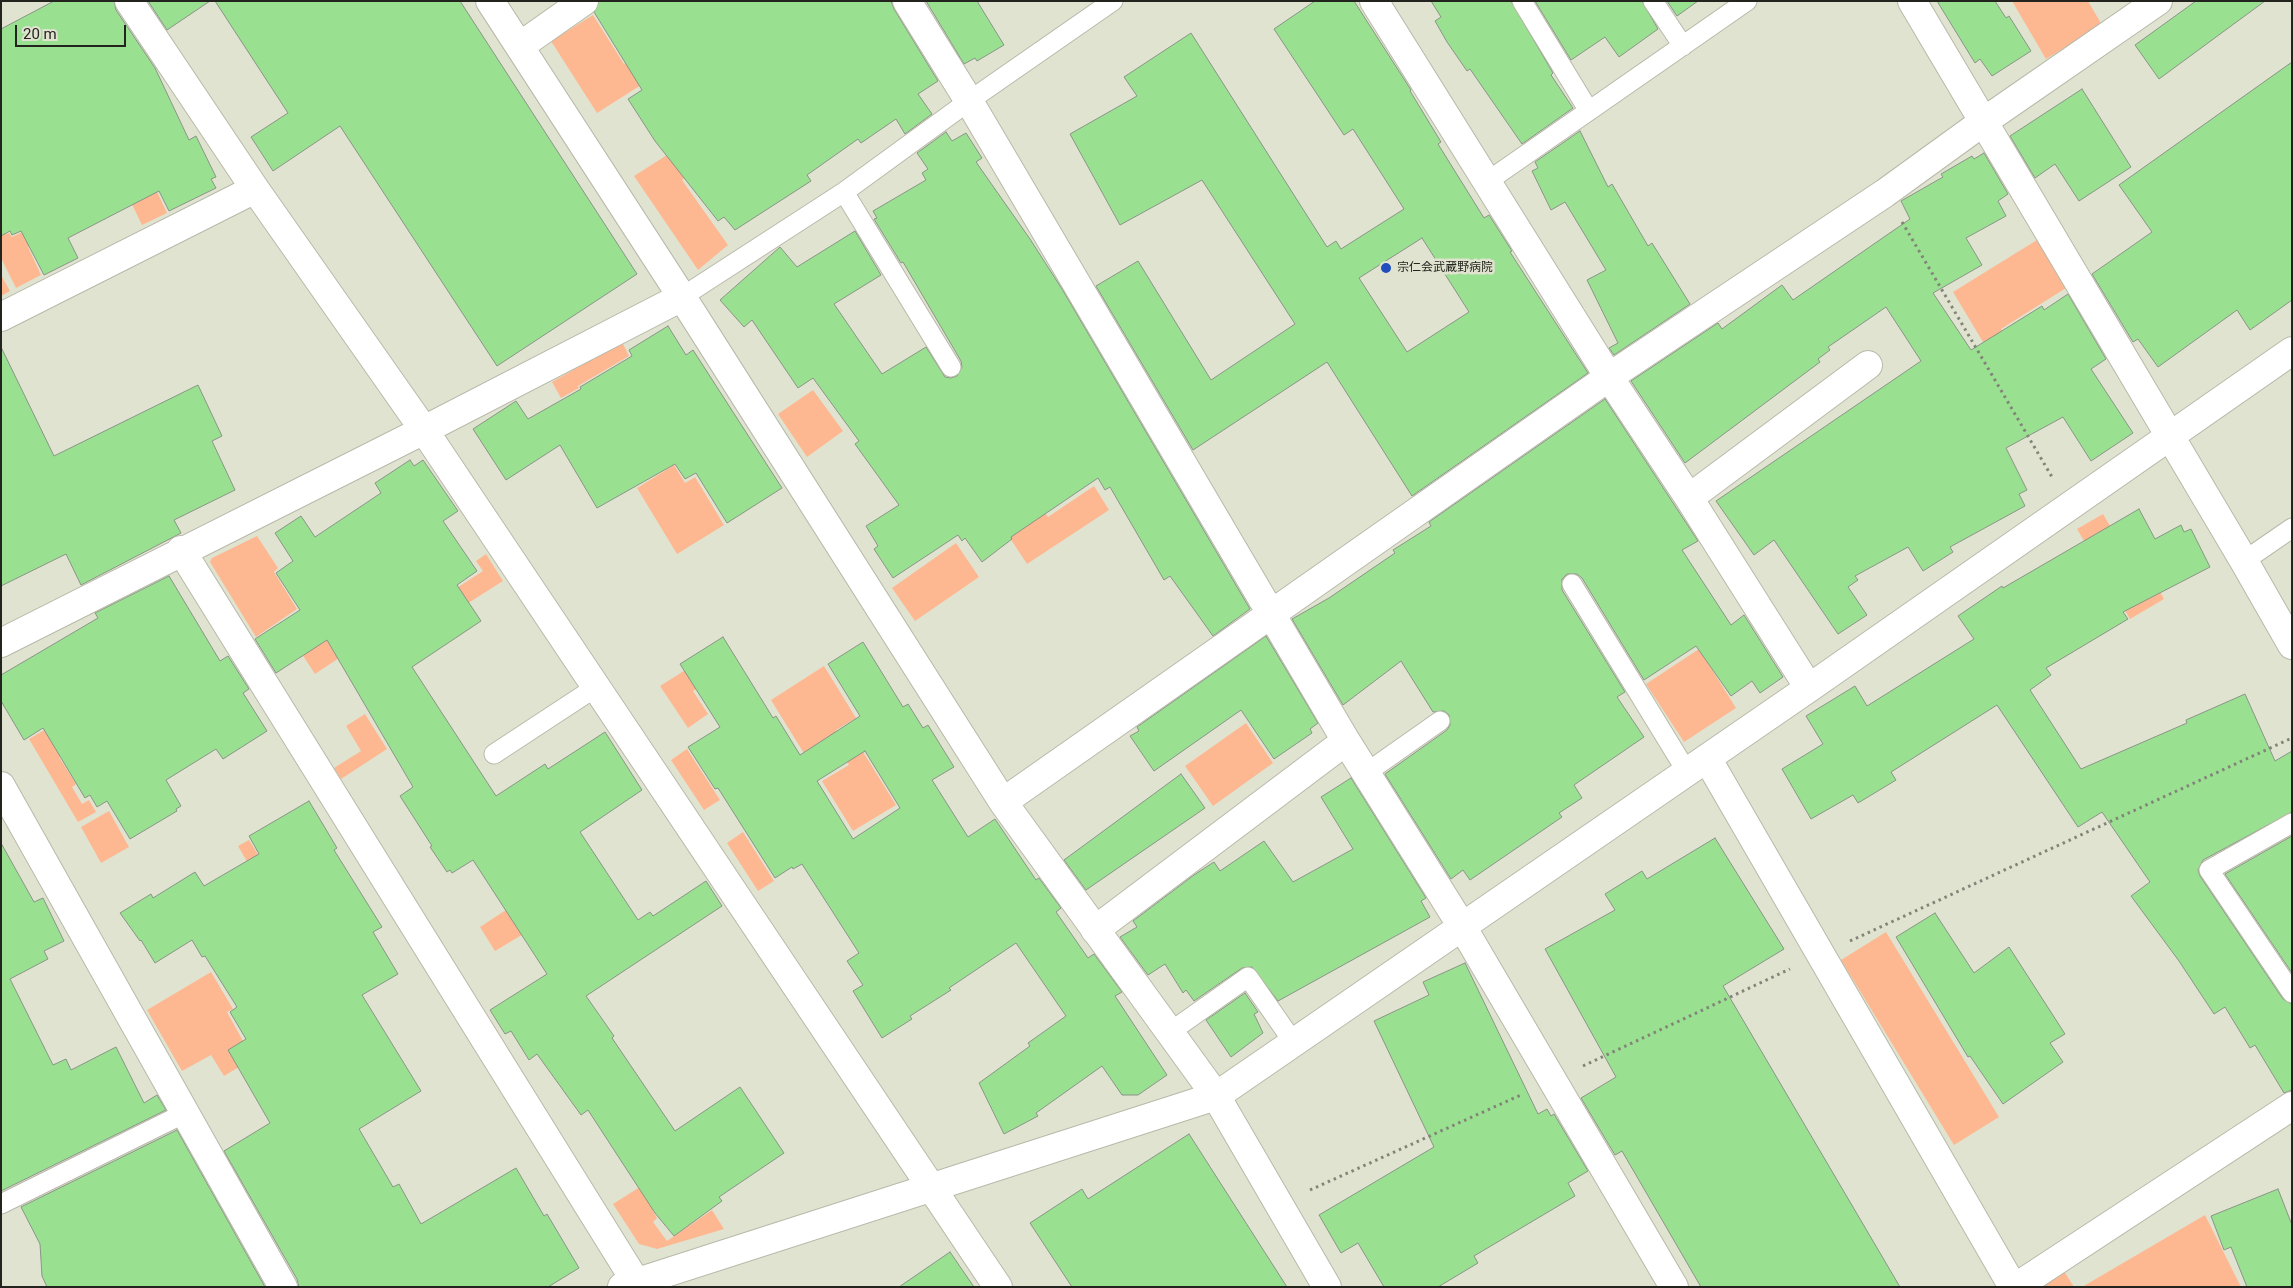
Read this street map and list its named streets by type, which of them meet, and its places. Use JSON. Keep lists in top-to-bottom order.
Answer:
{
  "places": ["宗仁会武蔵野病院"],
  "scale_bar": "20 m"
}
